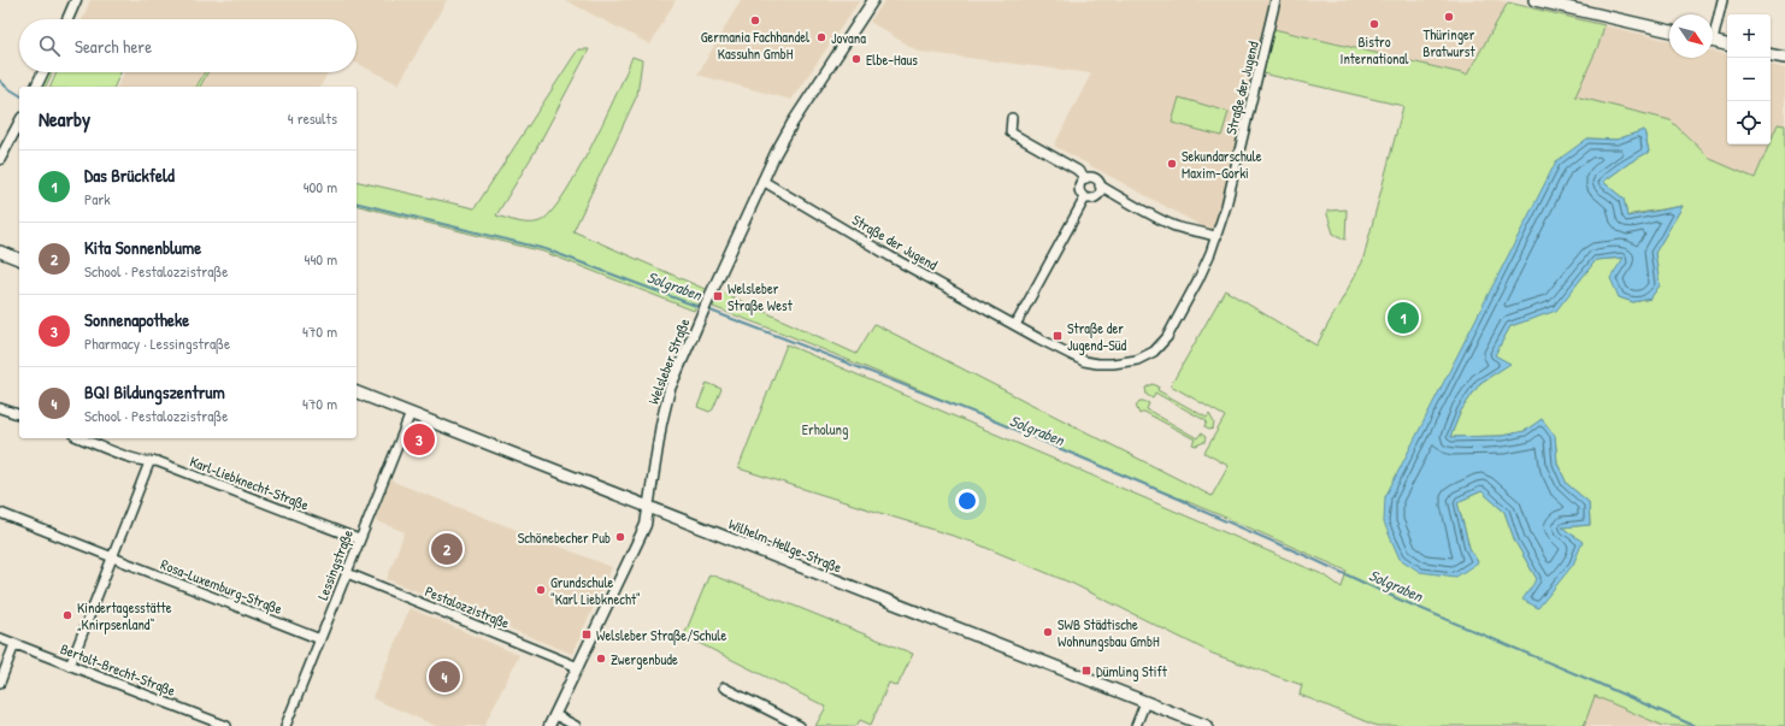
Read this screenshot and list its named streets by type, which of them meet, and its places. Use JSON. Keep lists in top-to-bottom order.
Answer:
{
  "streets": {
    "main road": ["Wilhelm-Hellge-Straße"],
    "street": [
      "Straße der Jugend",
      "Welsleber Straße",
      "Karl-Liebknecht-Straße",
      "Lessingstraße",
      "Rosa-Luxemburg-Straße",
      "Pestalozzistraße",
      "Bertolt-Brecht-Straße"
    ]
  },
  "crossings": [
    ["Straße der Jugend", "Welsleber Straße"],
    ["Welsleber Straße", "Wilhelm-Hellge-Straße"],
    ["Welsleber Straße", "Pestalozzistraße"],
    ["Karl-Liebknecht-Straße", "Lessingstraße"],
    ["Wilhelm-Hellge-Straße", "Lessingstraße"],
    ["Lessingstraße", "Rosa-Luxemburg-Straße"],
    ["Lessingstraße", "Pestalozzistraße"]
  ],
  "water": ["Solgraben"],
  "parks": ["Erholung"],
  "places": {
    "other": [
      "Thüringer Bratwurst",
      "Germania Fachhandel Kassuhn GmbH",
      "Bistro International",
      "Jovana",
      "Elbe-Haus",
      "Sekundarschule Maxim-Gorki",
      "Schönebecher Pub",
      "Grundschule \"Karl Liebknecht\"",
      "Kindertagesstätte „Knirpsenland“",
      "SWB Städtische Wohnungsbau GmbH",
      "Zwergenbude"
    ],
    "transit": [
      "Welsleber Straße West",
      "Straße der Jugend-Süd",
      "Welsleber Straße/Schule",
      "Dümling Stift"
    ]
  },
  "north": "bottom right",
  "page": {
    "map_buttons": ["+", "−"],
    "search": "Search here",
    "heading": ["Nearby", "4 results"],
    "list": [
      {
        "mark": "1",
        "name": "Das Brückfeld",
        "note": "Park",
        "value": "400 m"
      },
      {
        "mark": "2",
        "name": "Kita Sonnenblume",
        "note": "School · Pestalozzistraße",
        "value": "440 m"
      },
      {
        "mark": "3",
        "name": "Sonnenapotheke",
        "note": "Pharmacy · Lessingstraße",
        "value": "470 m"
      },
      {
        "mark": "4",
        "name": "BQI Bildungszentrum",
        "note": "School · Pestalozzistraße",
        "value": "470 m"
      }
    ],
    "pins": [
      "1",
      "3",
      "2",
      "4"
    ]
  }
}
